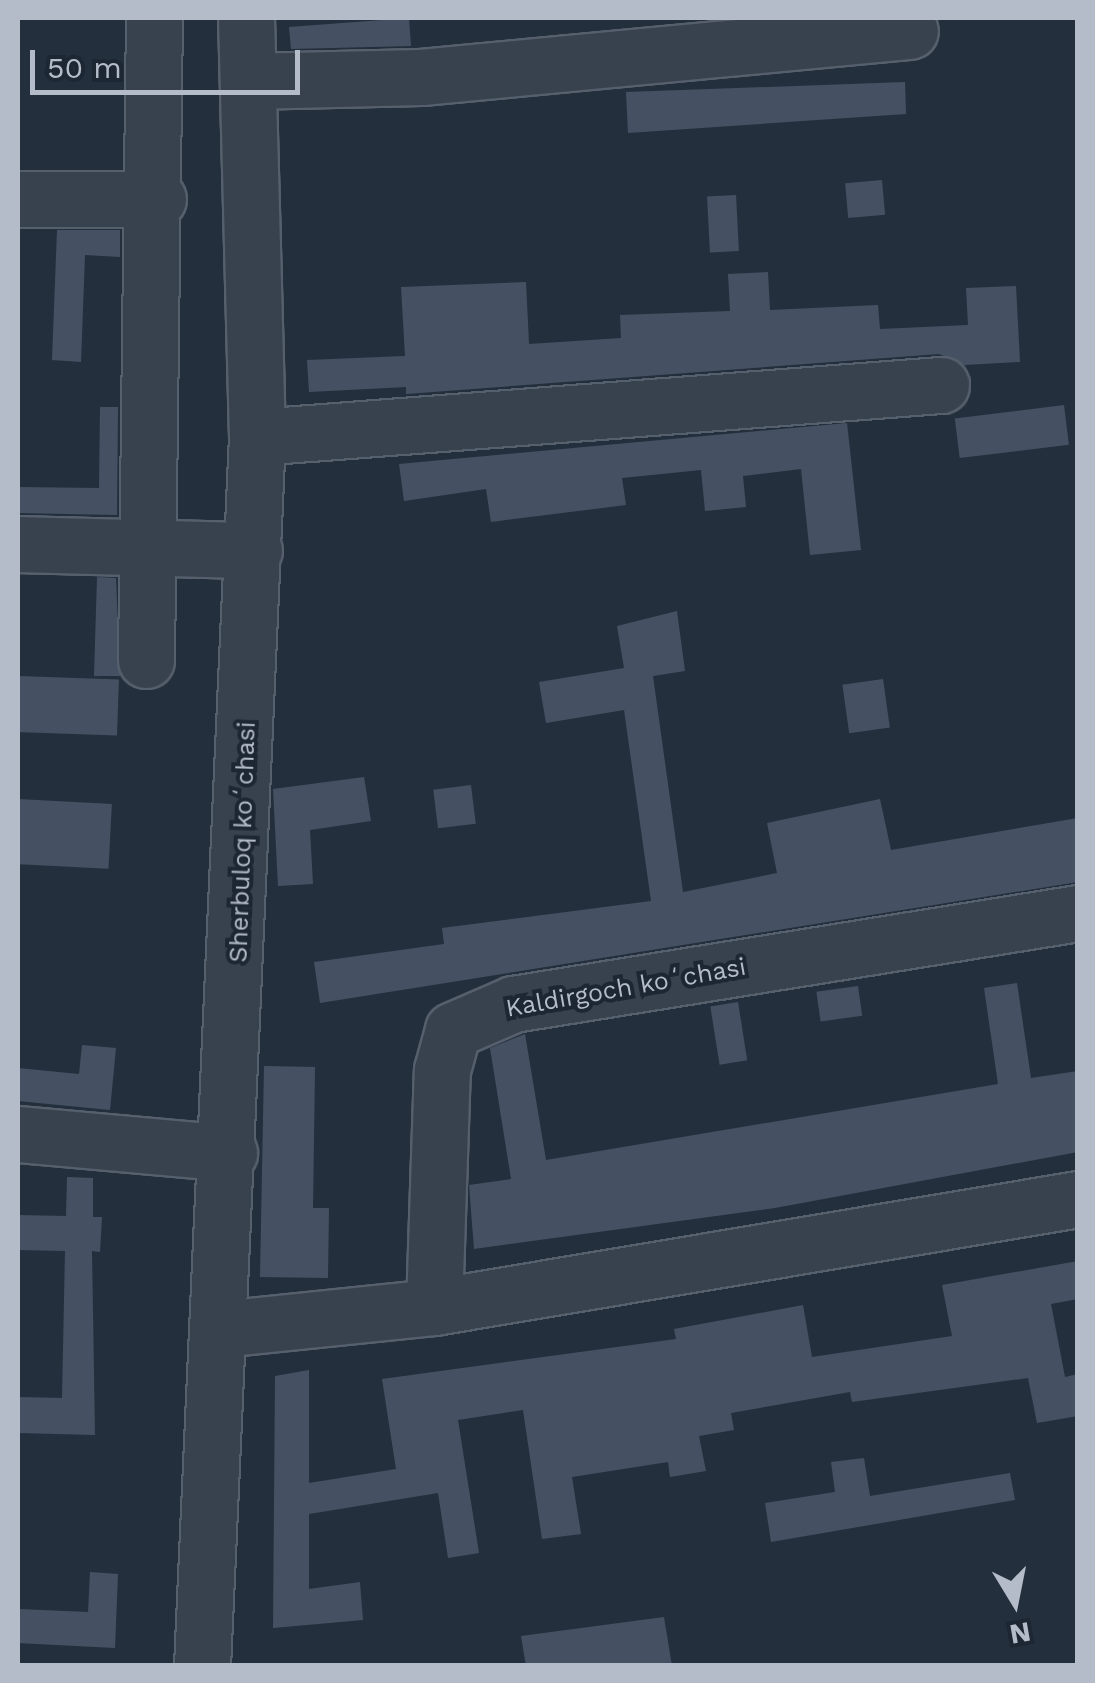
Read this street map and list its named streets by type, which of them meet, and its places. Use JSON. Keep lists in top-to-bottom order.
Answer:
{
  "streets": {
    "street": ["Sherbuloq koʻchasi", "Kaldirgoch koʻchasi"]
  },
  "scale_bar": "50 m",
  "north": "bottom"
}
